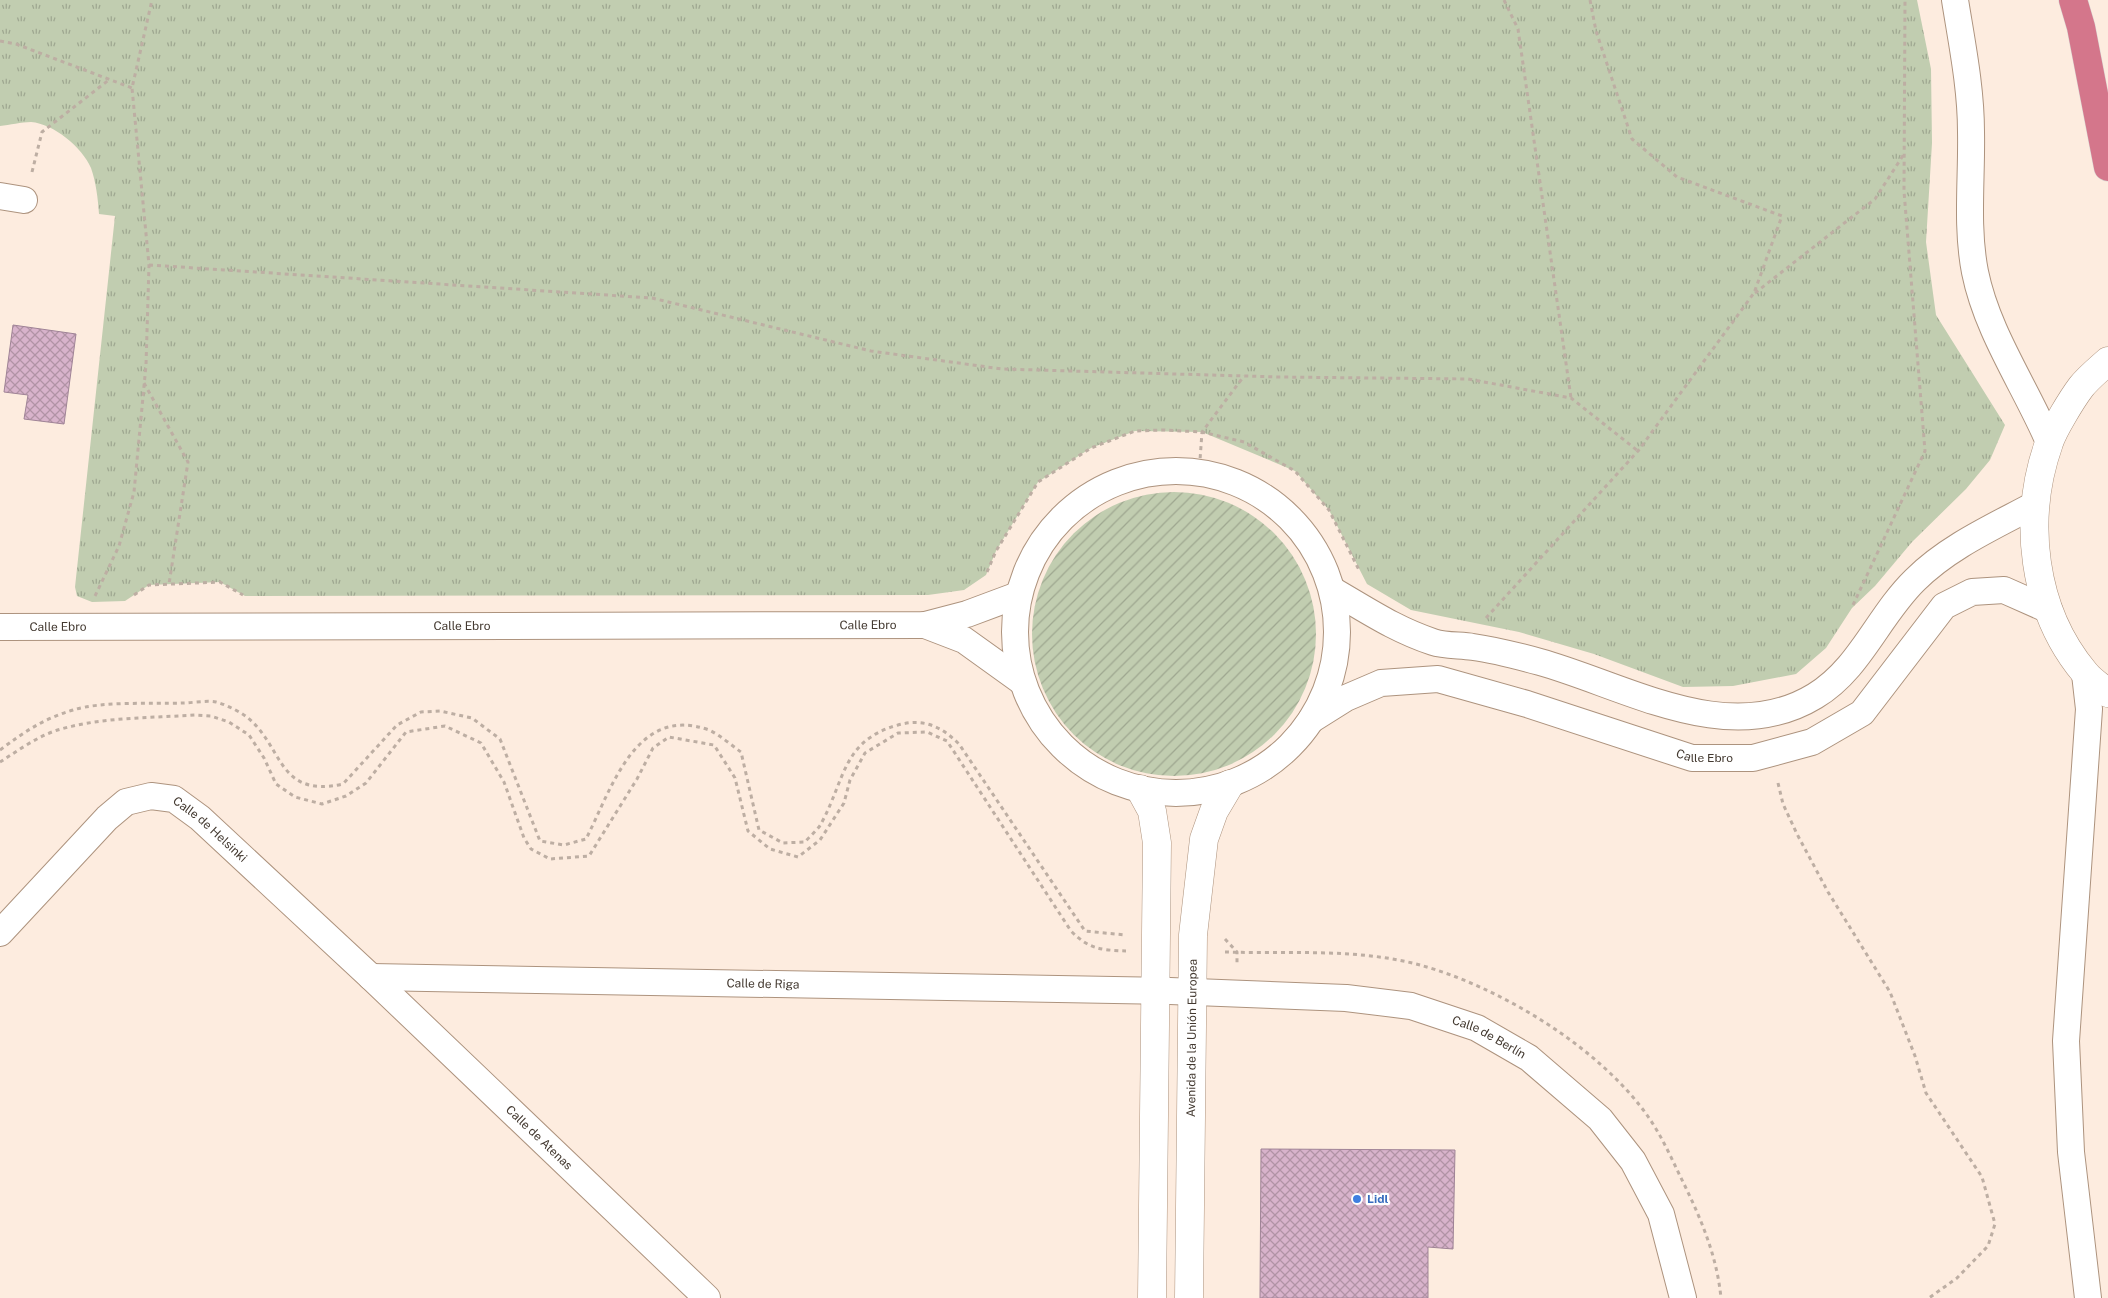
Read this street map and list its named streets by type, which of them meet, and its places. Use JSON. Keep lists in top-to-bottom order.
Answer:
{
  "streets": {
    "street": [
      "Calle Ebro",
      "Calle de Helsinki",
      "Calle de Riga",
      "Avenida de la Unión Europea",
      "Calle de Berlín",
      "Calle de Atenas"
    ]
  },
  "crossings": [
    ["Calle de Helsinki", "Calle de Riga"],
    ["Calle de Helsinki", "Calle de Atenas"],
    ["Calle de Riga", "Calle de Berlín"],
    ["Calle de Riga", "Calle de Atenas"],
    ["Avenida de la Unión Europea", "Calle de Berlín"]
  ],
  "places": ["Lidl"]
}
